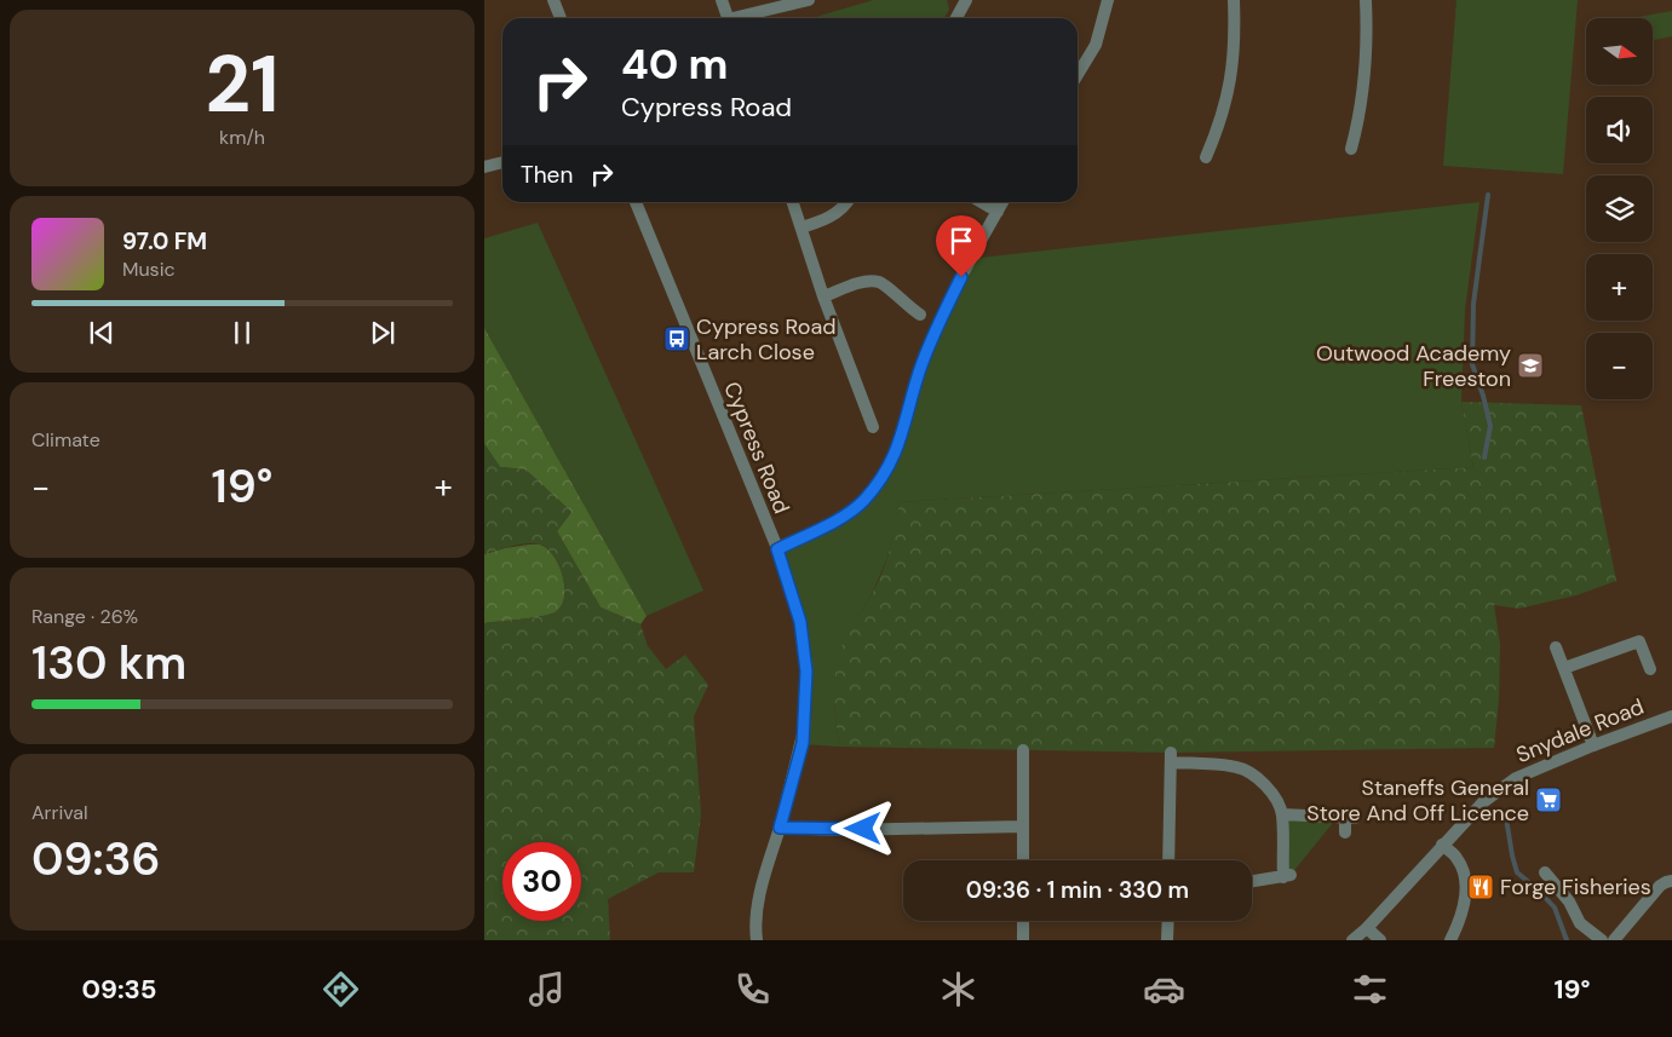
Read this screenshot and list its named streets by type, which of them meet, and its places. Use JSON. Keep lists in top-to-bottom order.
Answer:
{
  "streets": {
    "street": ["Cypress Road", "Snydale Road"]
  },
  "places": {
    "bus stop": ["Cypress Road Larch Close"],
    "school or university": ["Outwood Academy Freeston"],
    "supermarket": ["Staneffs General Store And Off Licence"],
    "restaurant": ["Forge Fisheries"]
  },
  "north": "right",
  "page": {
    "tile": [
      ["21", "km/h"],
      "Climate",
      ["Range · 26%", "130 km"],
      ["Arrival", "09:36"]
    ],
    "map_buttons": ["+", "−"],
    "turn": ["40 m", "Cypress Road"],
    "then": "Then",
    "song": ["97.0 FM", "Music"],
    "heat": ["−", "19°", "+"],
    "limit": "30",
    "trip": "09:36 · 1 min · 330 m",
    "tabs": ["09:35", "19°"]
  }
}
